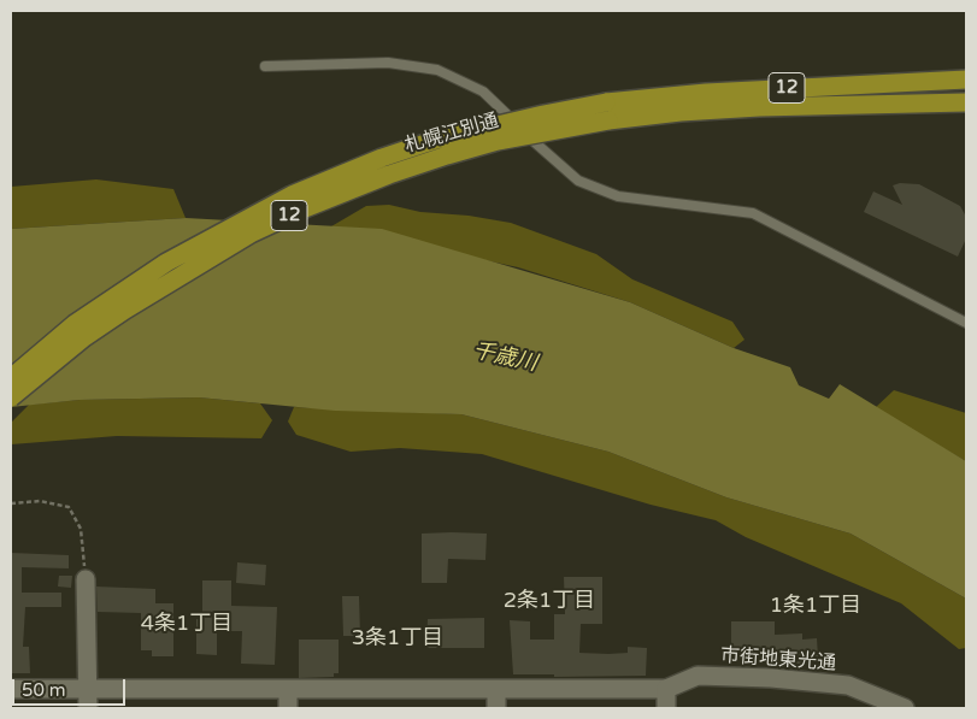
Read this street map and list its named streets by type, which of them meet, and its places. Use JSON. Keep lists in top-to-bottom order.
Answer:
{
  "streets": {
    "highway": ["12", "札幌江別通"],
    "street": ["市街地東光通"]
  },
  "districts": [
    "2条1丁目",
    "1条1丁目",
    "4条1丁目",
    "3条1丁目"
  ],
  "water": ["千歳川"],
  "scale_bar": "50 m"
}
